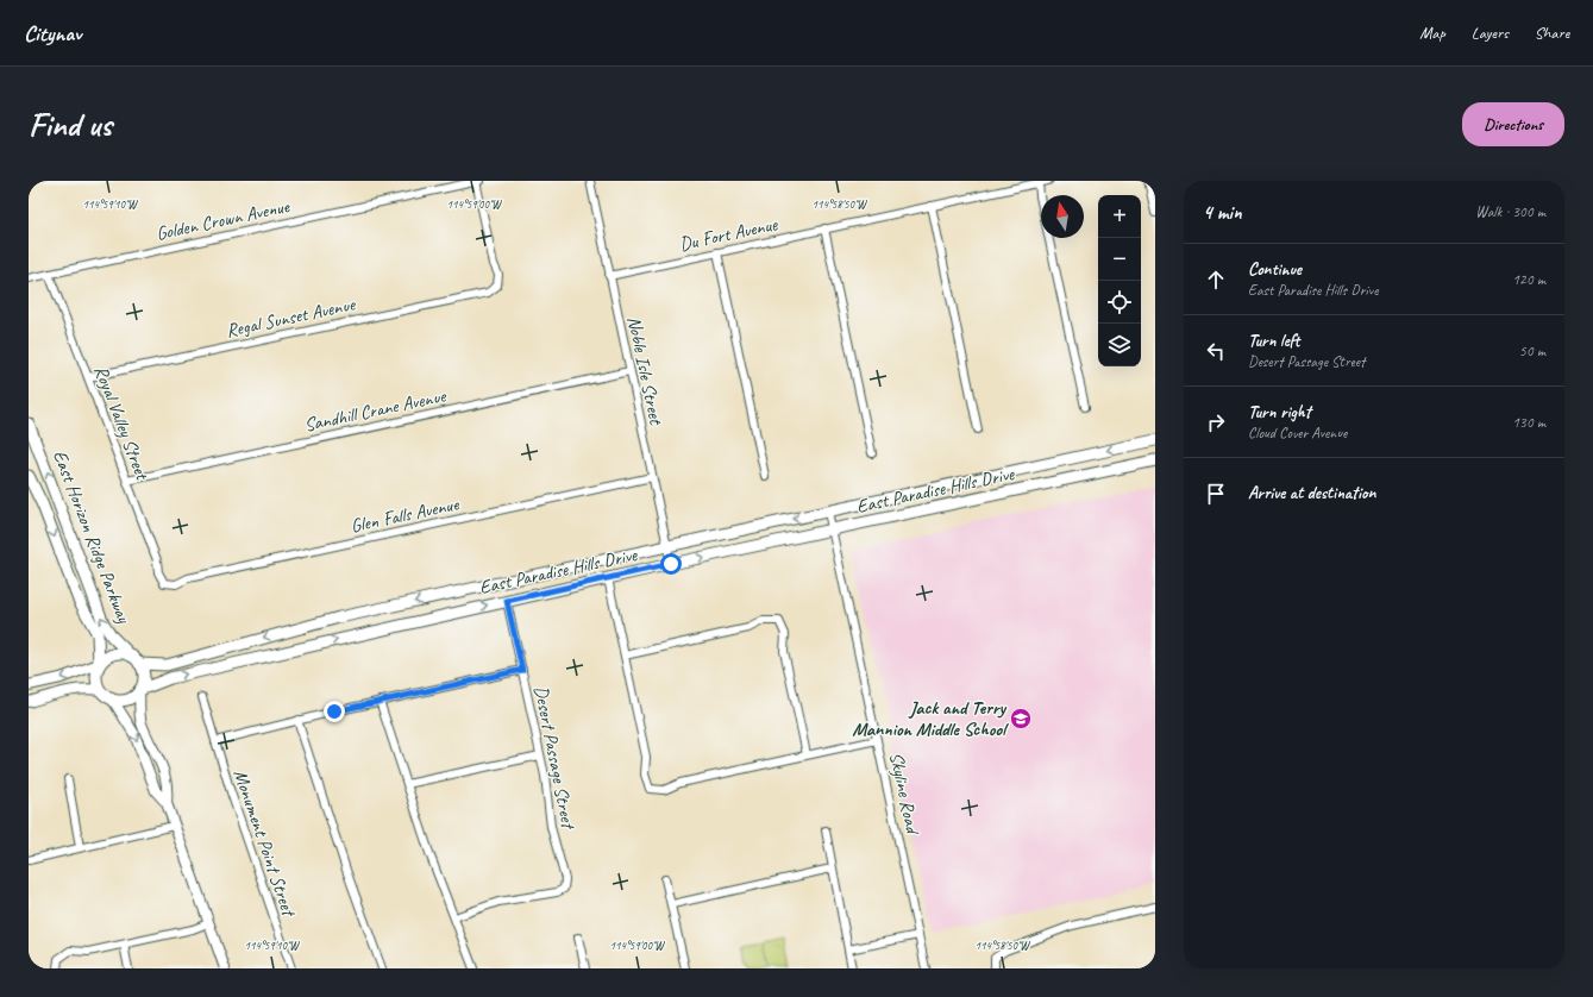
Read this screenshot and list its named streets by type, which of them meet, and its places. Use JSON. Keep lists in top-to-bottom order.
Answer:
{
  "streets": {
    "main road": ["East Paradise Hills Drive", "East Horizon Ridge Parkway"],
    "street": [
      "Golden Crown Avenue",
      "Du Fort Avenue",
      "Regal Sunset Avenue",
      "Noble Isle Street",
      "Sandhill Crane Avenue",
      "Royal Valley Street",
      "Glen Falls Avenue",
      "Desert Passage Street",
      "Skyline Road",
      "Monument Point Street"
    ]
  },
  "crossings": [
    ["Golden Crown Avenue", "Regal Sunset Avenue"],
    ["Golden Crown Avenue", "Royal Valley Street"],
    ["Du Fort Avenue", "Noble Isle Street"],
    ["Regal Sunset Avenue", "Royal Valley Street"],
    ["Noble Isle Street", "Sandhill Crane Avenue"],
    ["Noble Isle Street", "East Paradise Hills Drive"],
    ["Noble Isle Street", "Glen Falls Avenue"],
    ["Sandhill Crane Avenue", "Royal Valley Street"],
    ["Royal Valley Street", "Glen Falls Avenue"],
    ["East Paradise Hills Drive", "East Horizon Ridge Parkway"],
    ["East Paradise Hills Drive", "Desert Passage Street"],
    ["East Paradise Hills Drive", "Skyline Road"]
  ],
  "places": {
    "school or university": ["Jack and Terry Mannion Middle School"]
  },
  "north": "top",
  "page": {
    "header": "Citynav",
    "nav": ["Map", "Layers", "Share"],
    "buttons": "Directions",
    "title": "Find us",
    "heading": ["4 min", "Walk · 300 m"],
    "map_buttons": ["+", "−"],
    "list": [
      ["Continue", "East Paradise Hills Drive", "120 m"],
      ["Turn left", "Desert Passage Street", "50 m"],
      ["Turn right", "Cloud Cover Avenue", "130 m"],
      "Arrive at destination"
    ]
  },
  "coordinates": ["114°59'10\"W", "114°59'00\"W", "114°58'50\"W"]
}
